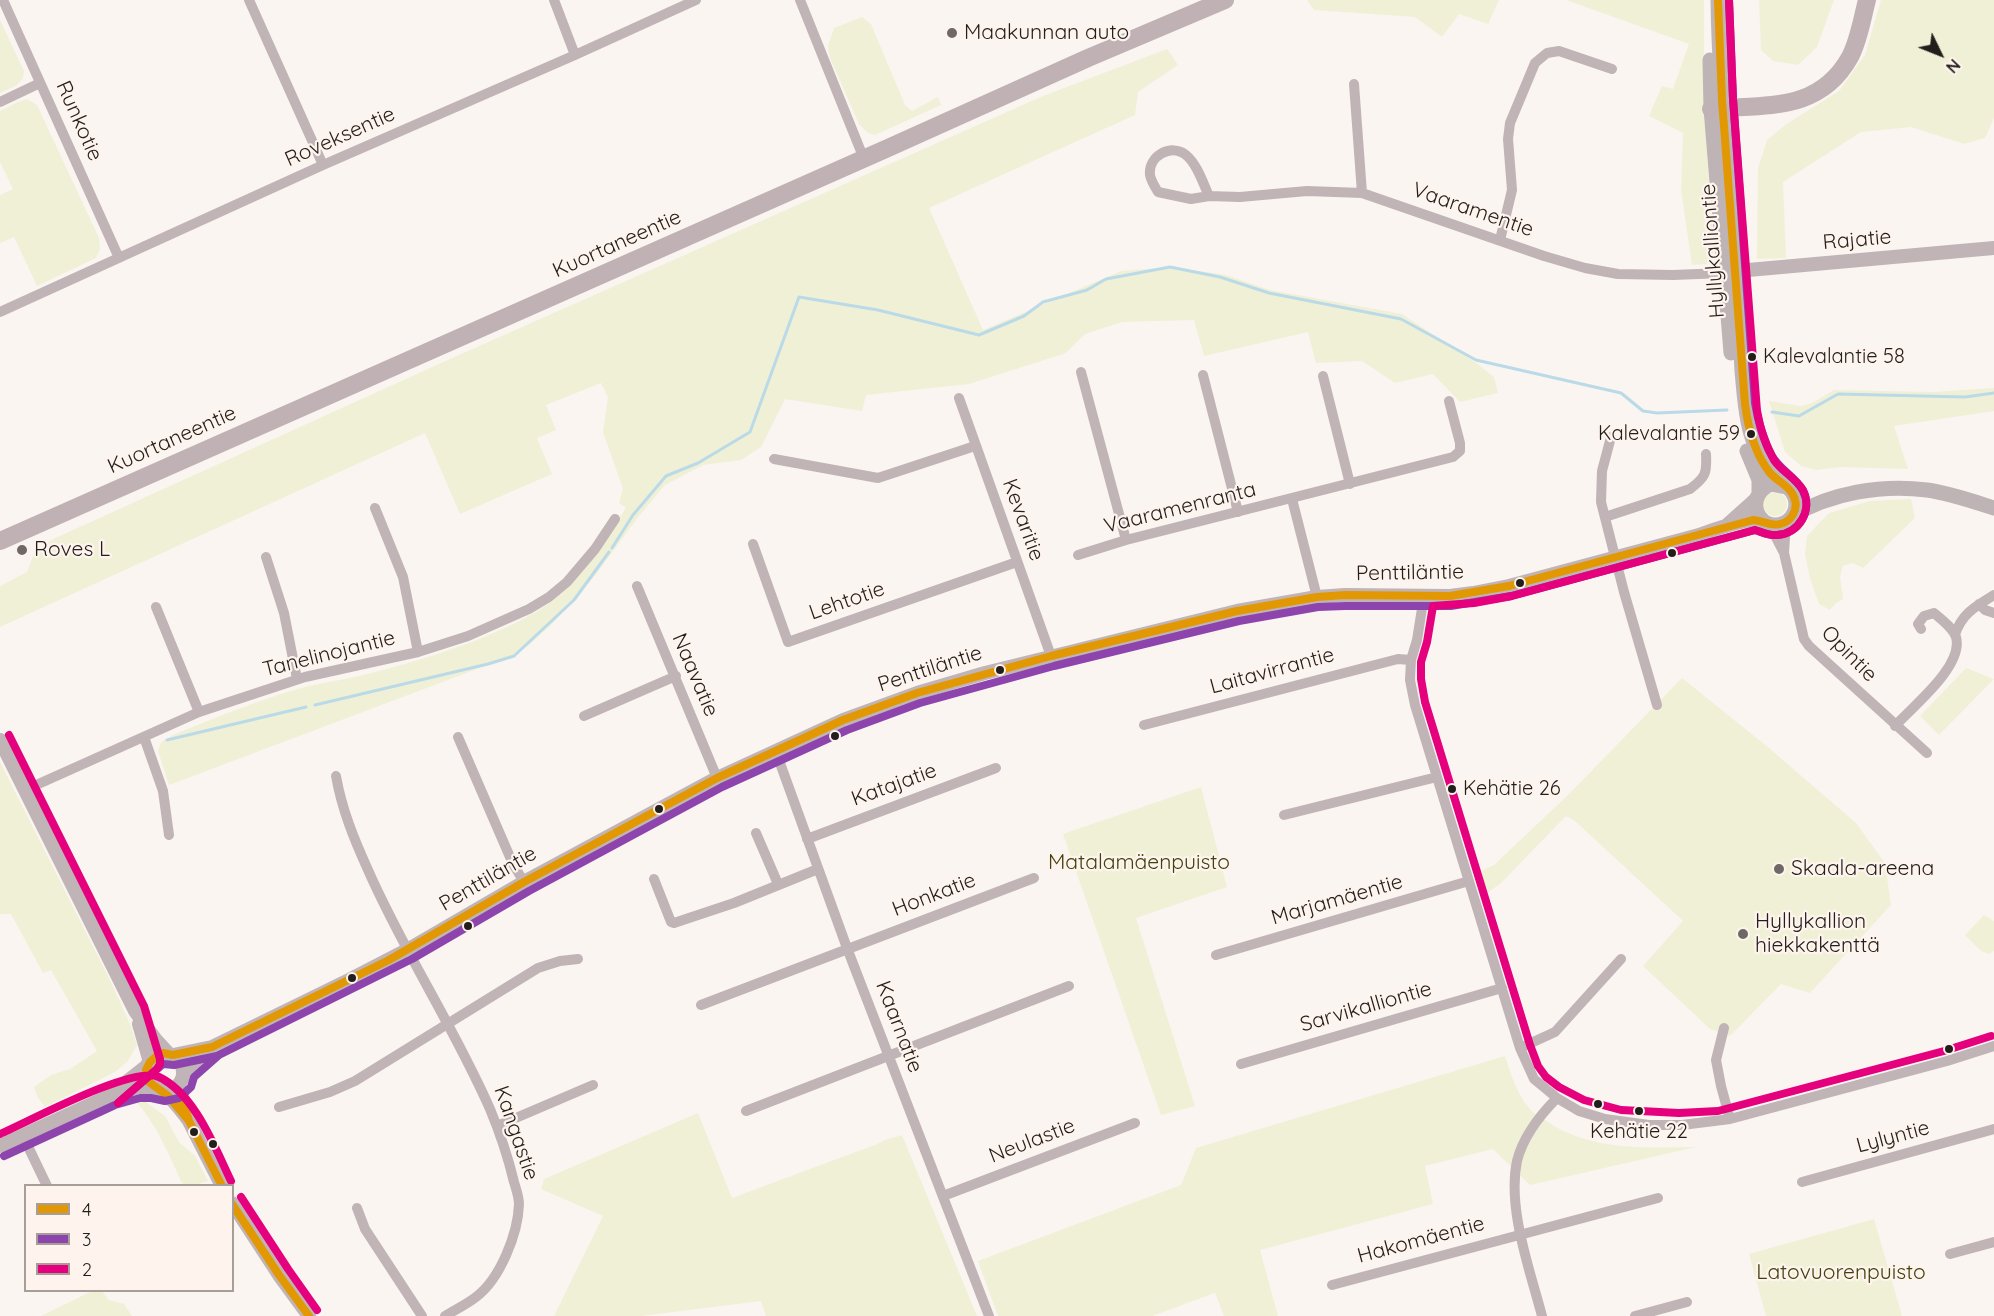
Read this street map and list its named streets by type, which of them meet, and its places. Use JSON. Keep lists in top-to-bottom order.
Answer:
{
  "streets": {
    "highway": ["Kuortaneentie"],
    "main road": ["Hyllykalliontie"],
    "street": [
      "Runkotie",
      "Roveksentie",
      "Vaaramentie",
      "Rajatie",
      "Vaaramenranta",
      "Kevaritie",
      "Penttiläntie",
      "Lehtotie",
      "Tanelinojantie",
      "Opintie",
      "Laitavirrantie",
      "Naavatie",
      "Katajatie",
      "Honkatie",
      "Marjamäentie",
      "Sarvikalliontie",
      "Kaarnatie",
      "Kangastie",
      "Lylyntie",
      "Neulastie",
      "Hakomäentie"
    ]
  },
  "crossings": [
    ["Runkotie", "Roveksentie"],
    ["Vaaramentie", "Rajatie"],
    ["Vaaramentie", "Hyllykalliontie"],
    ["Rajatie", "Hyllykalliontie"],
    ["Hyllykalliontie", "Penttiläntie"],
    ["Hyllykalliontie", "Opintie"],
    ["Kevaritie", "Penttiläntie"],
    ["Kevaritie", "Lehtotie"],
    ["Penttiläntie", "Opintie"],
    ["Penttiläntie", "Naavatie"],
    ["Penttiläntie", "Kaarnatie"],
    ["Penttiläntie", "Kangastie"],
    ["Katajatie", "Kaarnatie"],
    ["Honkatie", "Kaarnatie"],
    ["Kaarnatie", "Neulastie"]
  ],
  "parks": ["Matalamäenpuisto", "Latovuorenpuisto"],
  "places": [
    "Maakunnan auto",
    "Kalevalantie 58",
    "Kalevalantie 59",
    "Roves L",
    "Kehätie 26",
    "Skaala-areena",
    "Hyllykallion hiekkakenttä",
    "Kehätie 22"
  ],
  "lines": ["transit line 4", "transit line 3", "transit line 2"],
  "legend": ["4", "3", "2"],
  "north": "bottom right"
}
